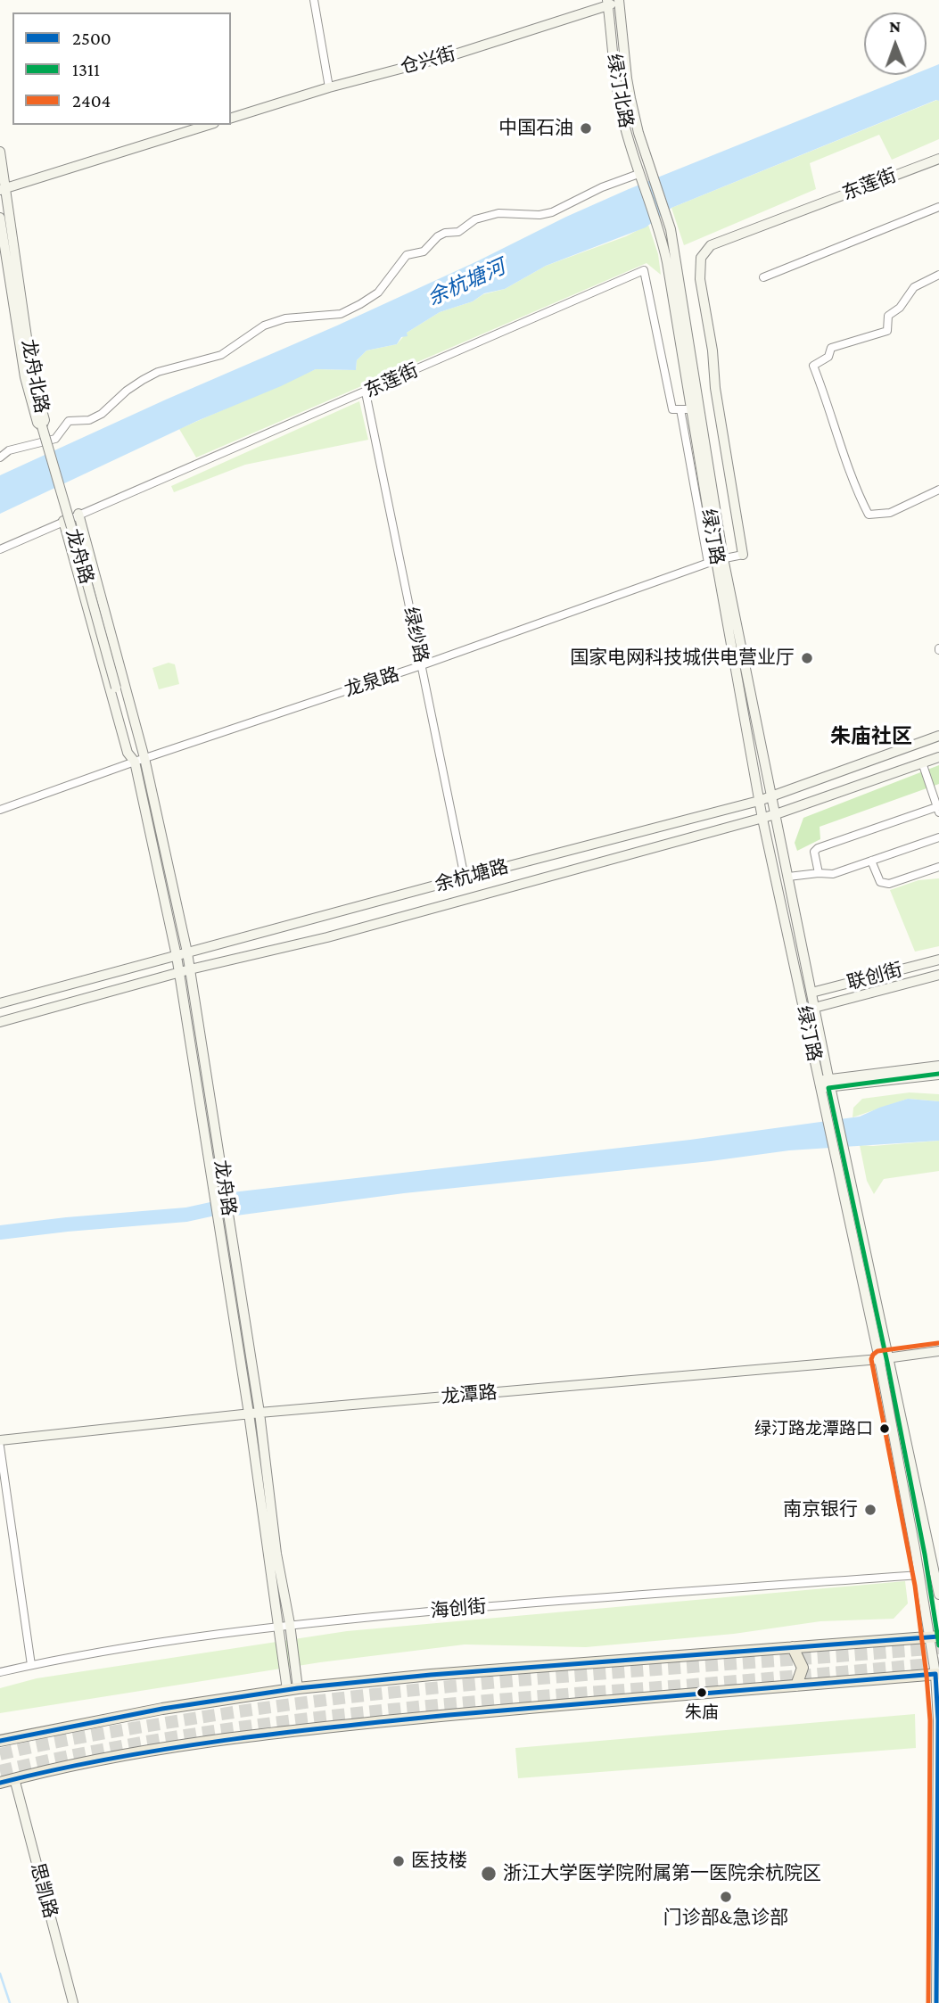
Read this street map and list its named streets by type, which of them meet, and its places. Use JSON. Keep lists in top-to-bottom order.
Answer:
{
  "streets": {
    "street": [
      "仓兴街",
      "绿汀北路",
      "东莲街",
      "龙舟北路",
      "绿汀路",
      "龙舟路",
      "绿纱路",
      "龙泉路",
      "余杭塘路",
      "联创街",
      "龙潭路",
      "海创街",
      "思凯路"
    ]
  },
  "crossings": [
    ["仓兴街", "绿汀北路"],
    ["绿汀北路", "绿汀路"],
    ["东莲街", "绿汀路"],
    ["东莲街", "龙舟路"],
    ["东莲街", "绿纱路"],
    ["东莲街", "龙泉路"],
    ["龙舟北路", "龙舟路"],
    ["绿汀路", "龙泉路"],
    ["绿汀路", "余杭塘路"],
    ["绿汀路", "联创街"],
    ["绿汀路", "龙潭路"],
    ["绿汀路", "海创街"],
    ["龙舟路", "龙泉路"],
    ["龙舟路", "余杭塘路"],
    ["龙舟路", "龙潭路"],
    ["龙舟路", "海创街"],
    ["绿纱路", "龙泉路"],
    ["绿纱路", "余杭塘路"]
  ],
  "districts": ["朱庙社区"],
  "water": ["余杭塘河"],
  "places": [
    "中国石油",
    "国家电网科技城供电营业厅",
    "绿汀路龙潭路口",
    "南京银行",
    "朱庙",
    "医技楼",
    "浙江大学医学院附属第一医院余杭院区",
    "门诊部&急诊部"
  ],
  "lines": ["transit line 1311", "transit line 2404", "transit line 2500"],
  "legend": ["2500", "1311", "2404"],
  "north": "top"
}
